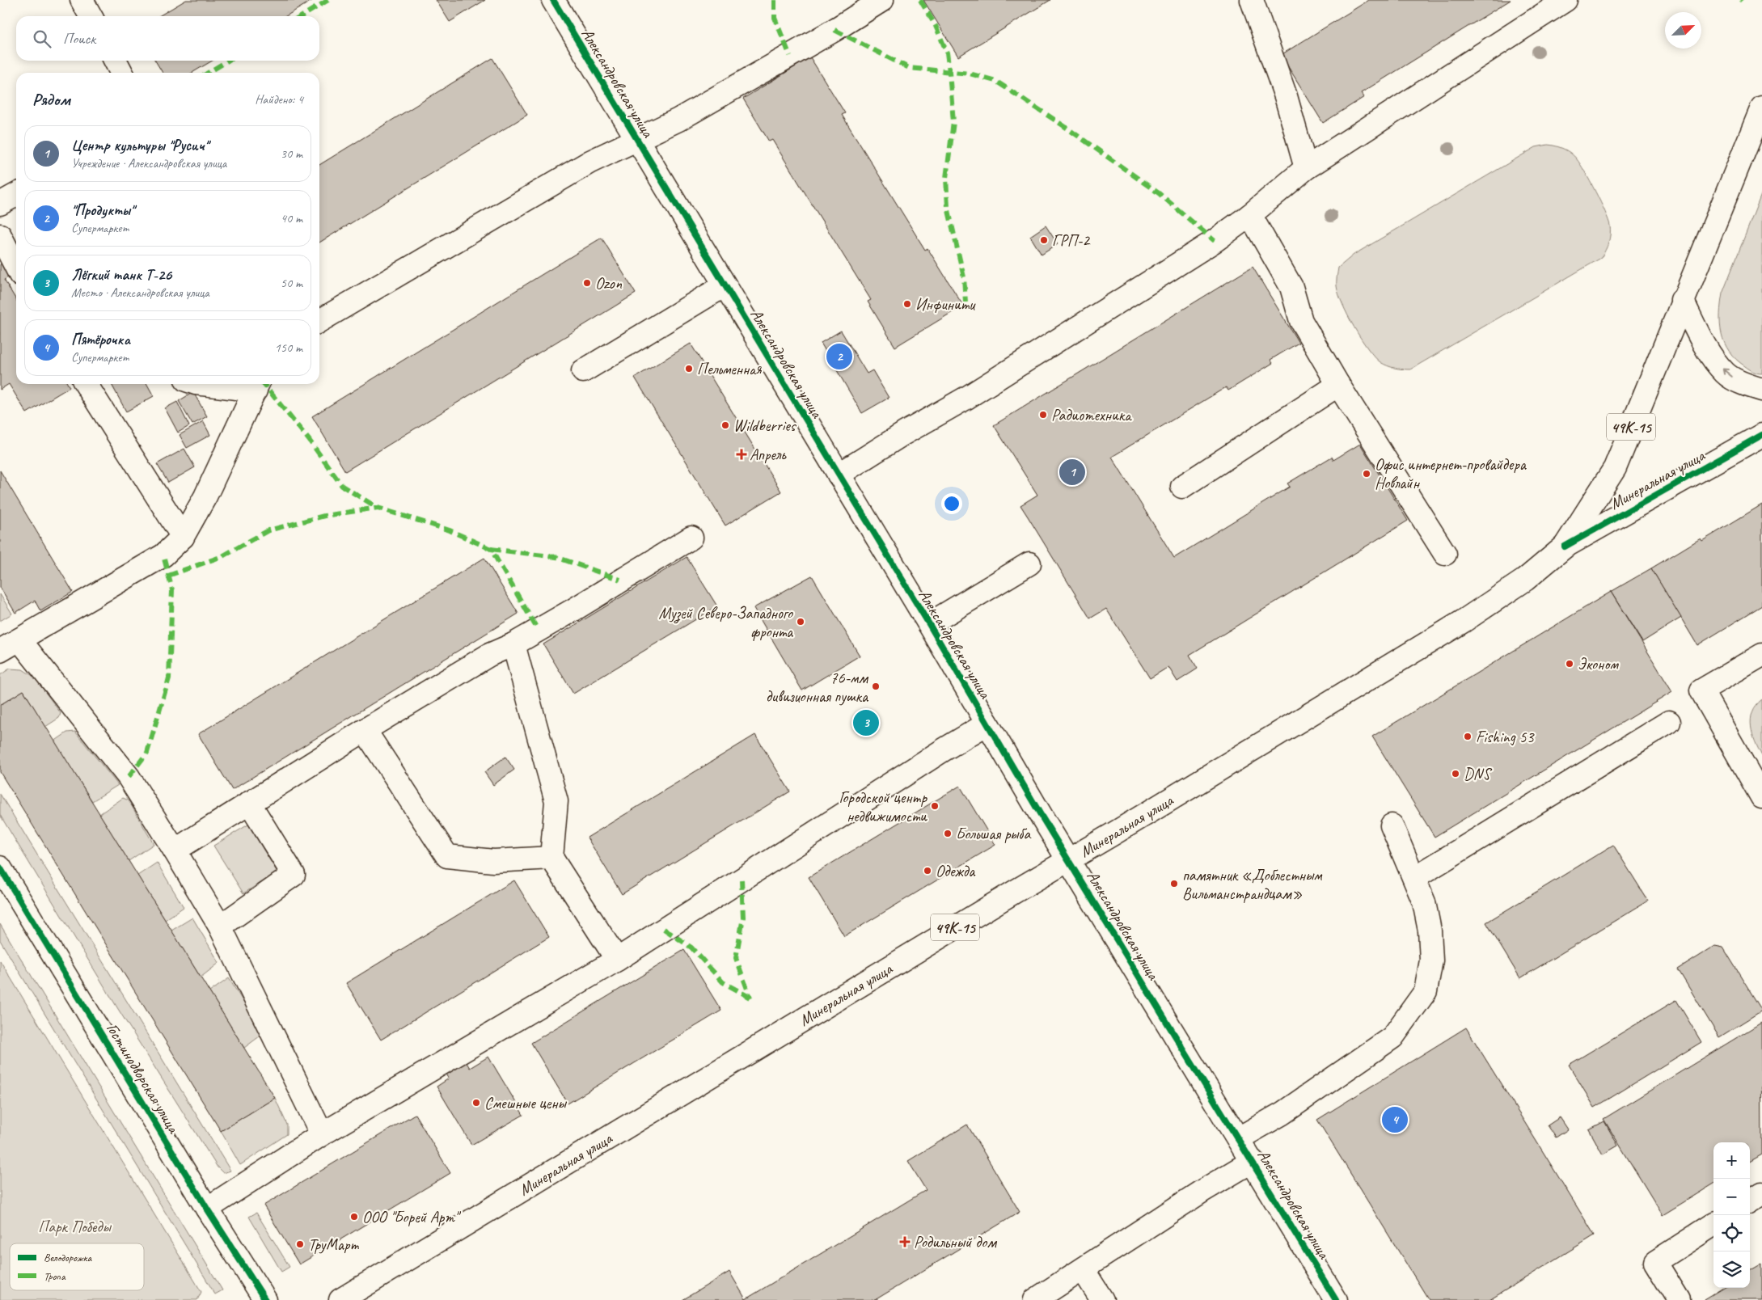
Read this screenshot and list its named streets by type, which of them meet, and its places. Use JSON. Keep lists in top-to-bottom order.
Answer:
{
  "streets": {
    "street": [
      "Александровская улица",
      "49К-15",
      "Минеральная улица",
      "Гостинодворская улица"
    ]
  },
  "crossings": [
    ["Александровская улица", "Минеральная улица"],
    ["49К-15", "Минеральная улица"]
  ],
  "parks": ["Парк Победы"],
  "places": {
    "other": [
      "ГРП-2",
      "Ozon",
      "Инфинити",
      "Пельменная",
      "Радиотехника",
      "Wildberries",
      "Офис интернет-провайдера Новлайн",
      "Музей Северо-Западного фронта",
      "Эконом",
      "76-мм дивизионная пушка",
      "Fishing 53",
      "DNS",
      "Городской центр недвижимости",
      "Большая рыба",
      "Одежда",
      "памятник «Доблестным Вильманстрандцам»",
      "Смешные цены",
      "ООО \"Борей Арт\"",
      "ТруМарт"
    ],
    "health": ["Апрель", "Родильный дом"]
  },
  "legend": ["Велодорожка", "Тропа"],
  "north": "top right",
  "page": {
    "search": "Поиск",
    "heading": ["Рядом", "Найдено: 4"],
    "list": [
      {
        "mark": "1",
        "name": "Центр культуры \"Русич\"",
        "note": "Учреждение · Александровская улица",
        "value": "30 m"
      },
      {
        "mark": "2",
        "name": "\"Продукты\"",
        "note": "Супермаркет",
        "value": "40 m"
      },
      {
        "mark": "3",
        "name": "Лёгкий танк Т-26",
        "note": "Место · Александровская улица",
        "value": "50 m"
      },
      {
        "mark": "4",
        "name": "Пятёрочка",
        "note": "Супермаркет",
        "value": "150 m"
      }
    ],
    "pins": [
      "2",
      "1",
      "3",
      "4"
    ],
    "map_buttons": ["+", "−"]
  }
}
